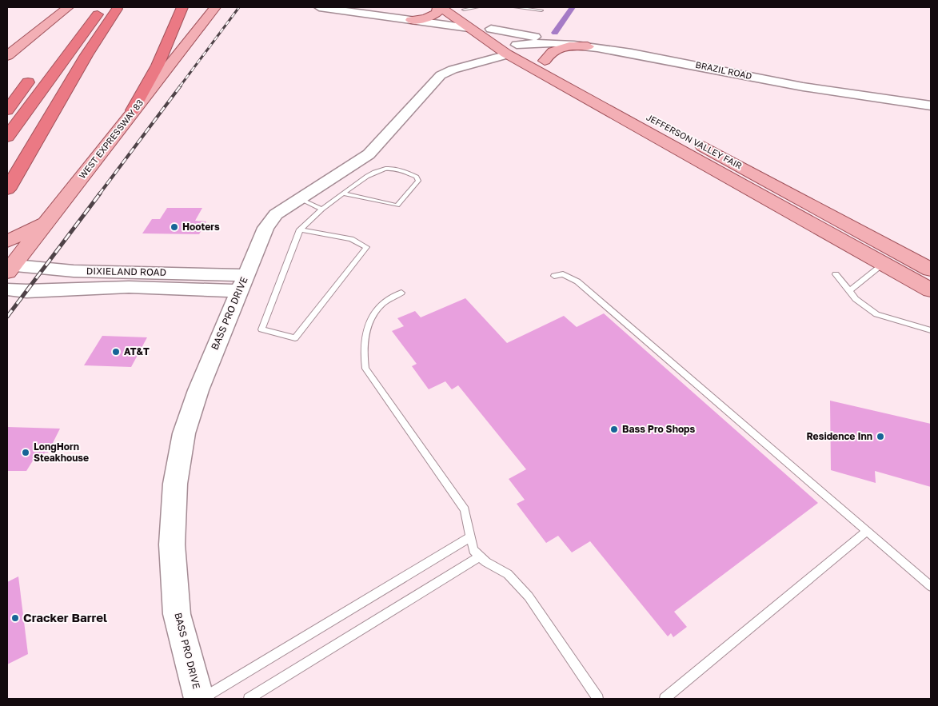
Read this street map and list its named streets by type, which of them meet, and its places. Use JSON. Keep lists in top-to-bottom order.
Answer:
{
  "streets": {
    "main road": ["WEST EXPRESSWAY 83", "JEFFERSON VALLEY FAIR"],
    "street": ["BRAZIL ROAD", "DIXIELAND ROAD", "BASS PRO DRIVE"]
  },
  "crossings": [
    ["BRAZIL ROAD", "JEFFERSON VALLEY FAIR"],
    ["BRAZIL ROAD", "BASS PRO DRIVE"],
    ["WEST EXPRESSWAY 83", "DIXIELAND ROAD"],
    ["JEFFERSON VALLEY FAIR", "BASS PRO DRIVE"],
    ["DIXIELAND ROAD", "BASS PRO DRIVE"]
  ],
  "places": [
    "Hooters",
    "AT&T",
    "Bass Pro Shops",
    "Residence Inn",
    "LongHorn Steakhouse",
    "Cracker Barrel"
  ]
}
